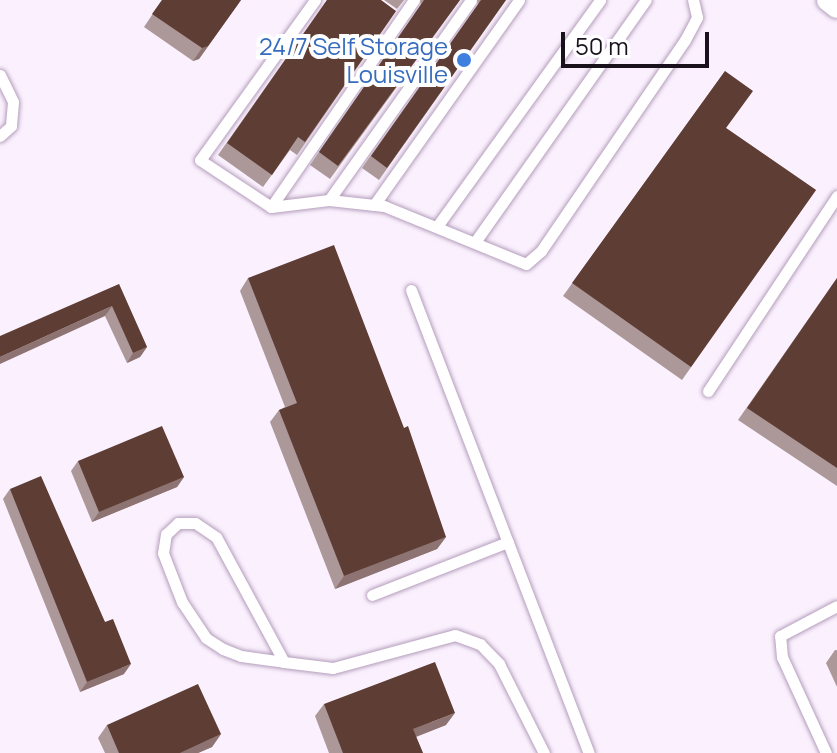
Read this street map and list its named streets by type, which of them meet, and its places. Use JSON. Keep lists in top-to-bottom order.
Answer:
{
  "places": ["24/7 Self Storage Louisville"],
  "scale_bar": "50 m"
}
